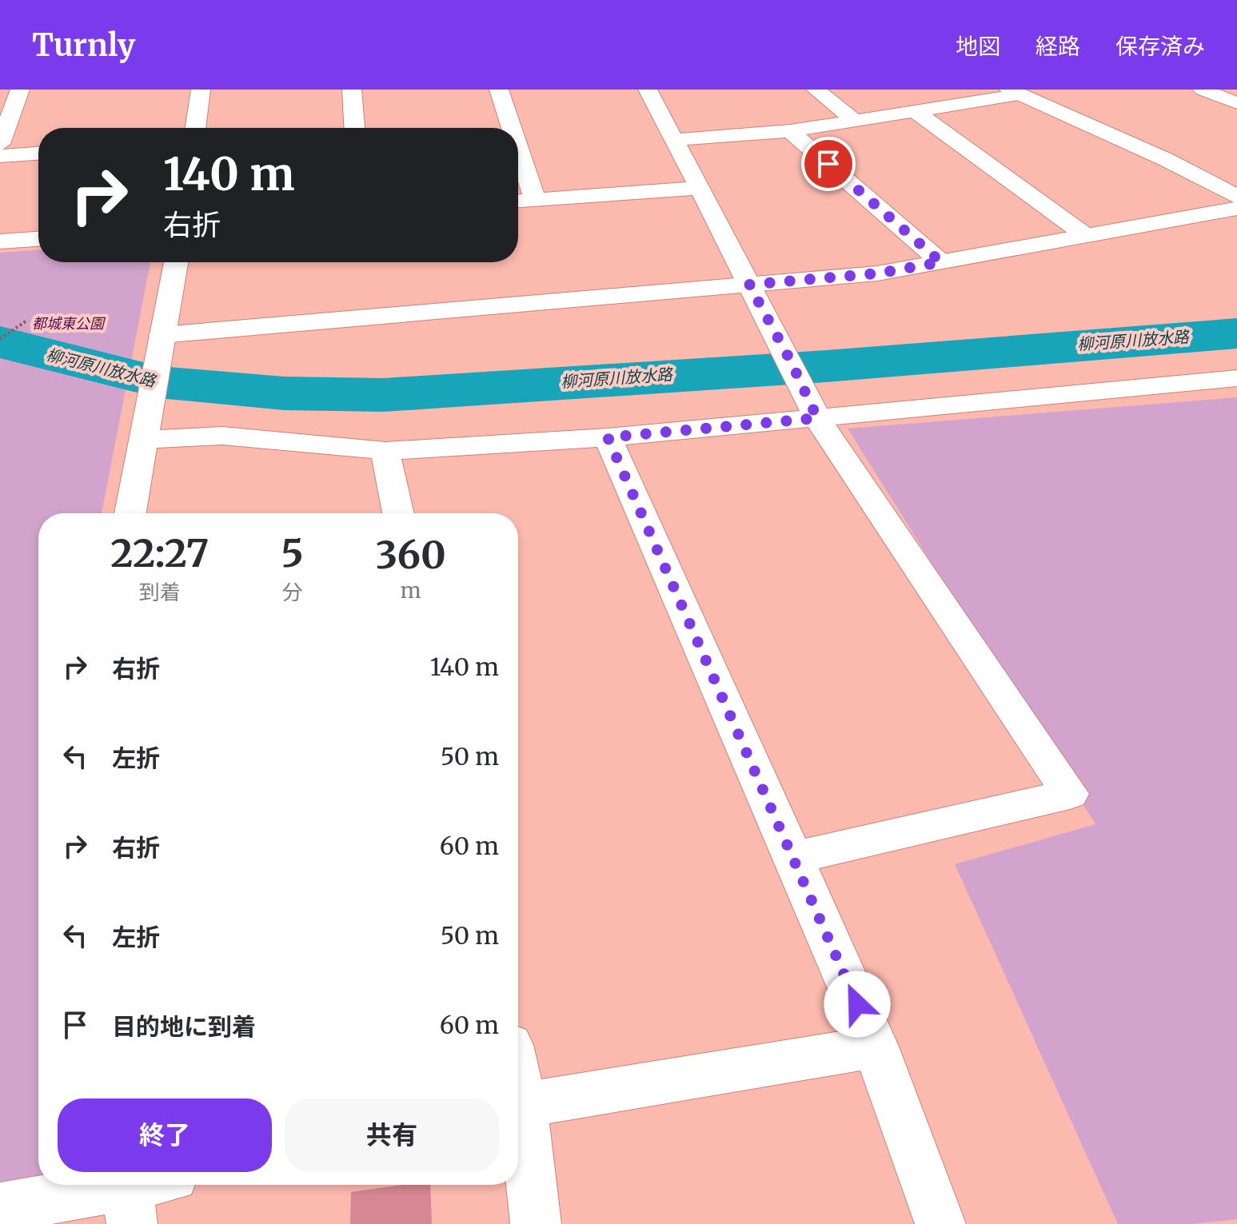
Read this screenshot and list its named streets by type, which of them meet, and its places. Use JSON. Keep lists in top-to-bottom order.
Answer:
{
  "water": ["柳河原川放水路"],
  "parks": ["都城東公園"],
  "page": {
    "header": "Turnly",
    "nav": ["地図", "経路", "保存済み"],
    "turn": ["140 m", "右折"],
    "eta": [
      "22:27",
      "到着",
      "5",
      "分",
      "360",
      "m"
    ],
    "list": [
      {
        "name": "右折",
        "value": "140 m"
      },
      {
        "name": "左折",
        "value": "50 m"
      },
      {
        "name": "右折",
        "value": "60 m"
      },
      {
        "name": "左折",
        "value": "50 m"
      },
      {
        "name": "目的地に到着",
        "value": "60 m"
      }
    ],
    "buttons": ["終了", "共有"]
  }
}
